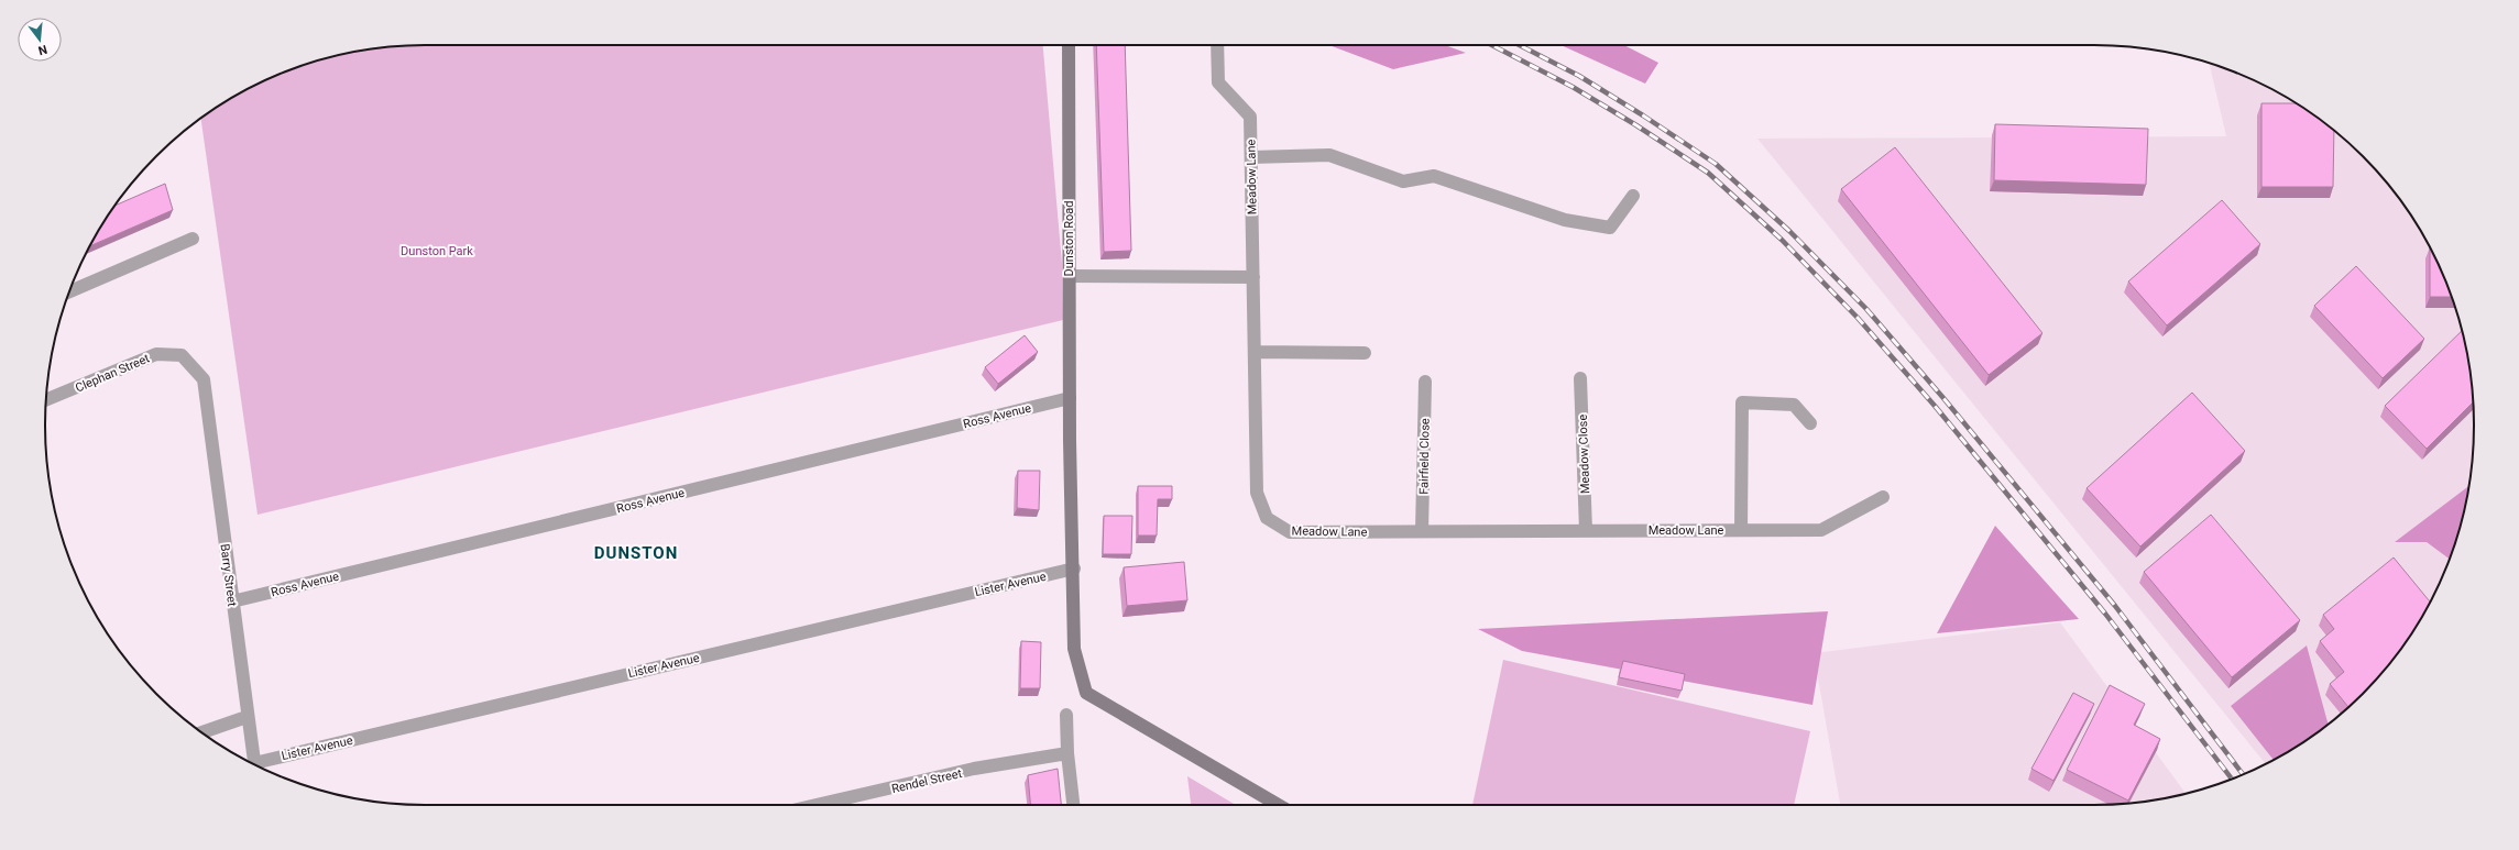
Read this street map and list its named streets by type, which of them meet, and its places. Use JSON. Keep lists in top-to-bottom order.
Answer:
{
  "streets": {
    "street": [
      "Meadow Lane",
      "Dunston Road",
      "Clephan Street",
      "Ross Avenue",
      "Meadow Close",
      "Fairfield Close",
      "Barry Street",
      "Lister Avenue",
      "Rendel Street"
    ]
  },
  "crossings": [
    ["Meadow Lane", "Meadow Close"],
    ["Meadow Lane", "Fairfield Close"],
    ["Dunston Road", "Ross Avenue"],
    ["Dunston Road", "Lister Avenue"],
    ["Clephan Street", "Barry Street"],
    ["Ross Avenue", "Barry Street"]
  ],
  "districts": ["DUNSTON"],
  "parks": ["Dunston Park"],
  "north": "bottom"
}
